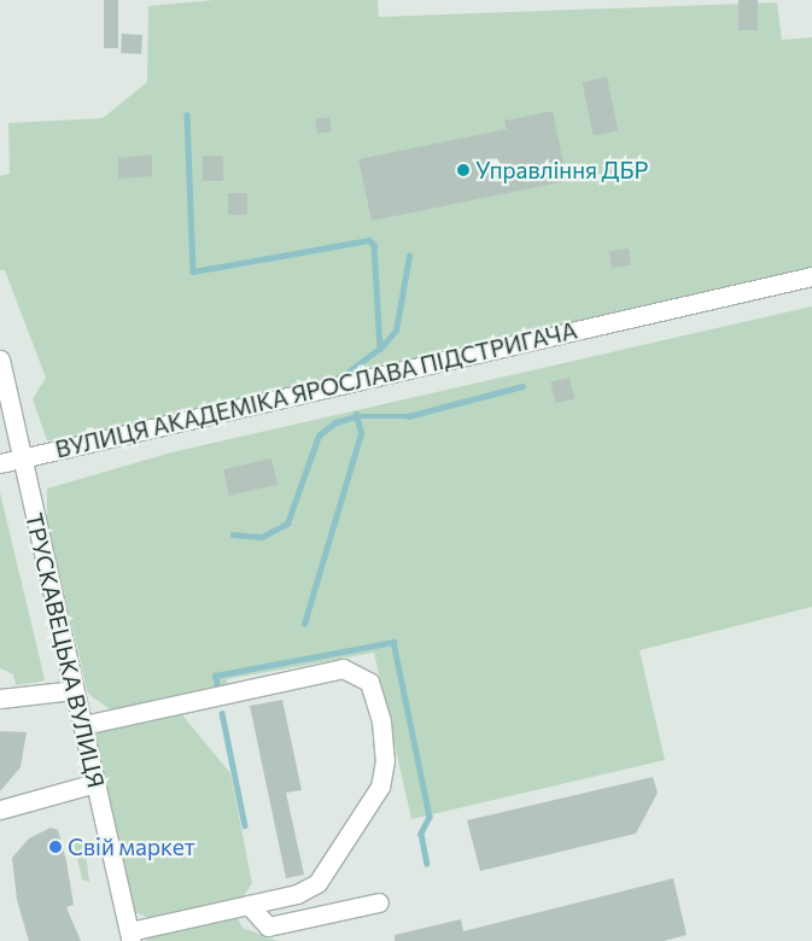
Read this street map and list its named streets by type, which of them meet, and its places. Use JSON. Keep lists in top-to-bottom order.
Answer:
{
  "streets": {
    "street": ["ВУЛИЦЯ АКАДЕМІКА ЯРОСЛАВА ПІДСТРИГАЧА", "ТРУСКАВЕЦЬКА ВУЛИЦЯ"]
  },
  "crossings": [
    ["ВУЛИЦЯ АКАДЕМІКА ЯРОСЛАВА ПІДСТРИГАЧА", "ТРУСКАВЕЦЬКА ВУЛИЦЯ"]
  ],
  "places": ["Управління ДБР", "Свiй маркет"]
}
